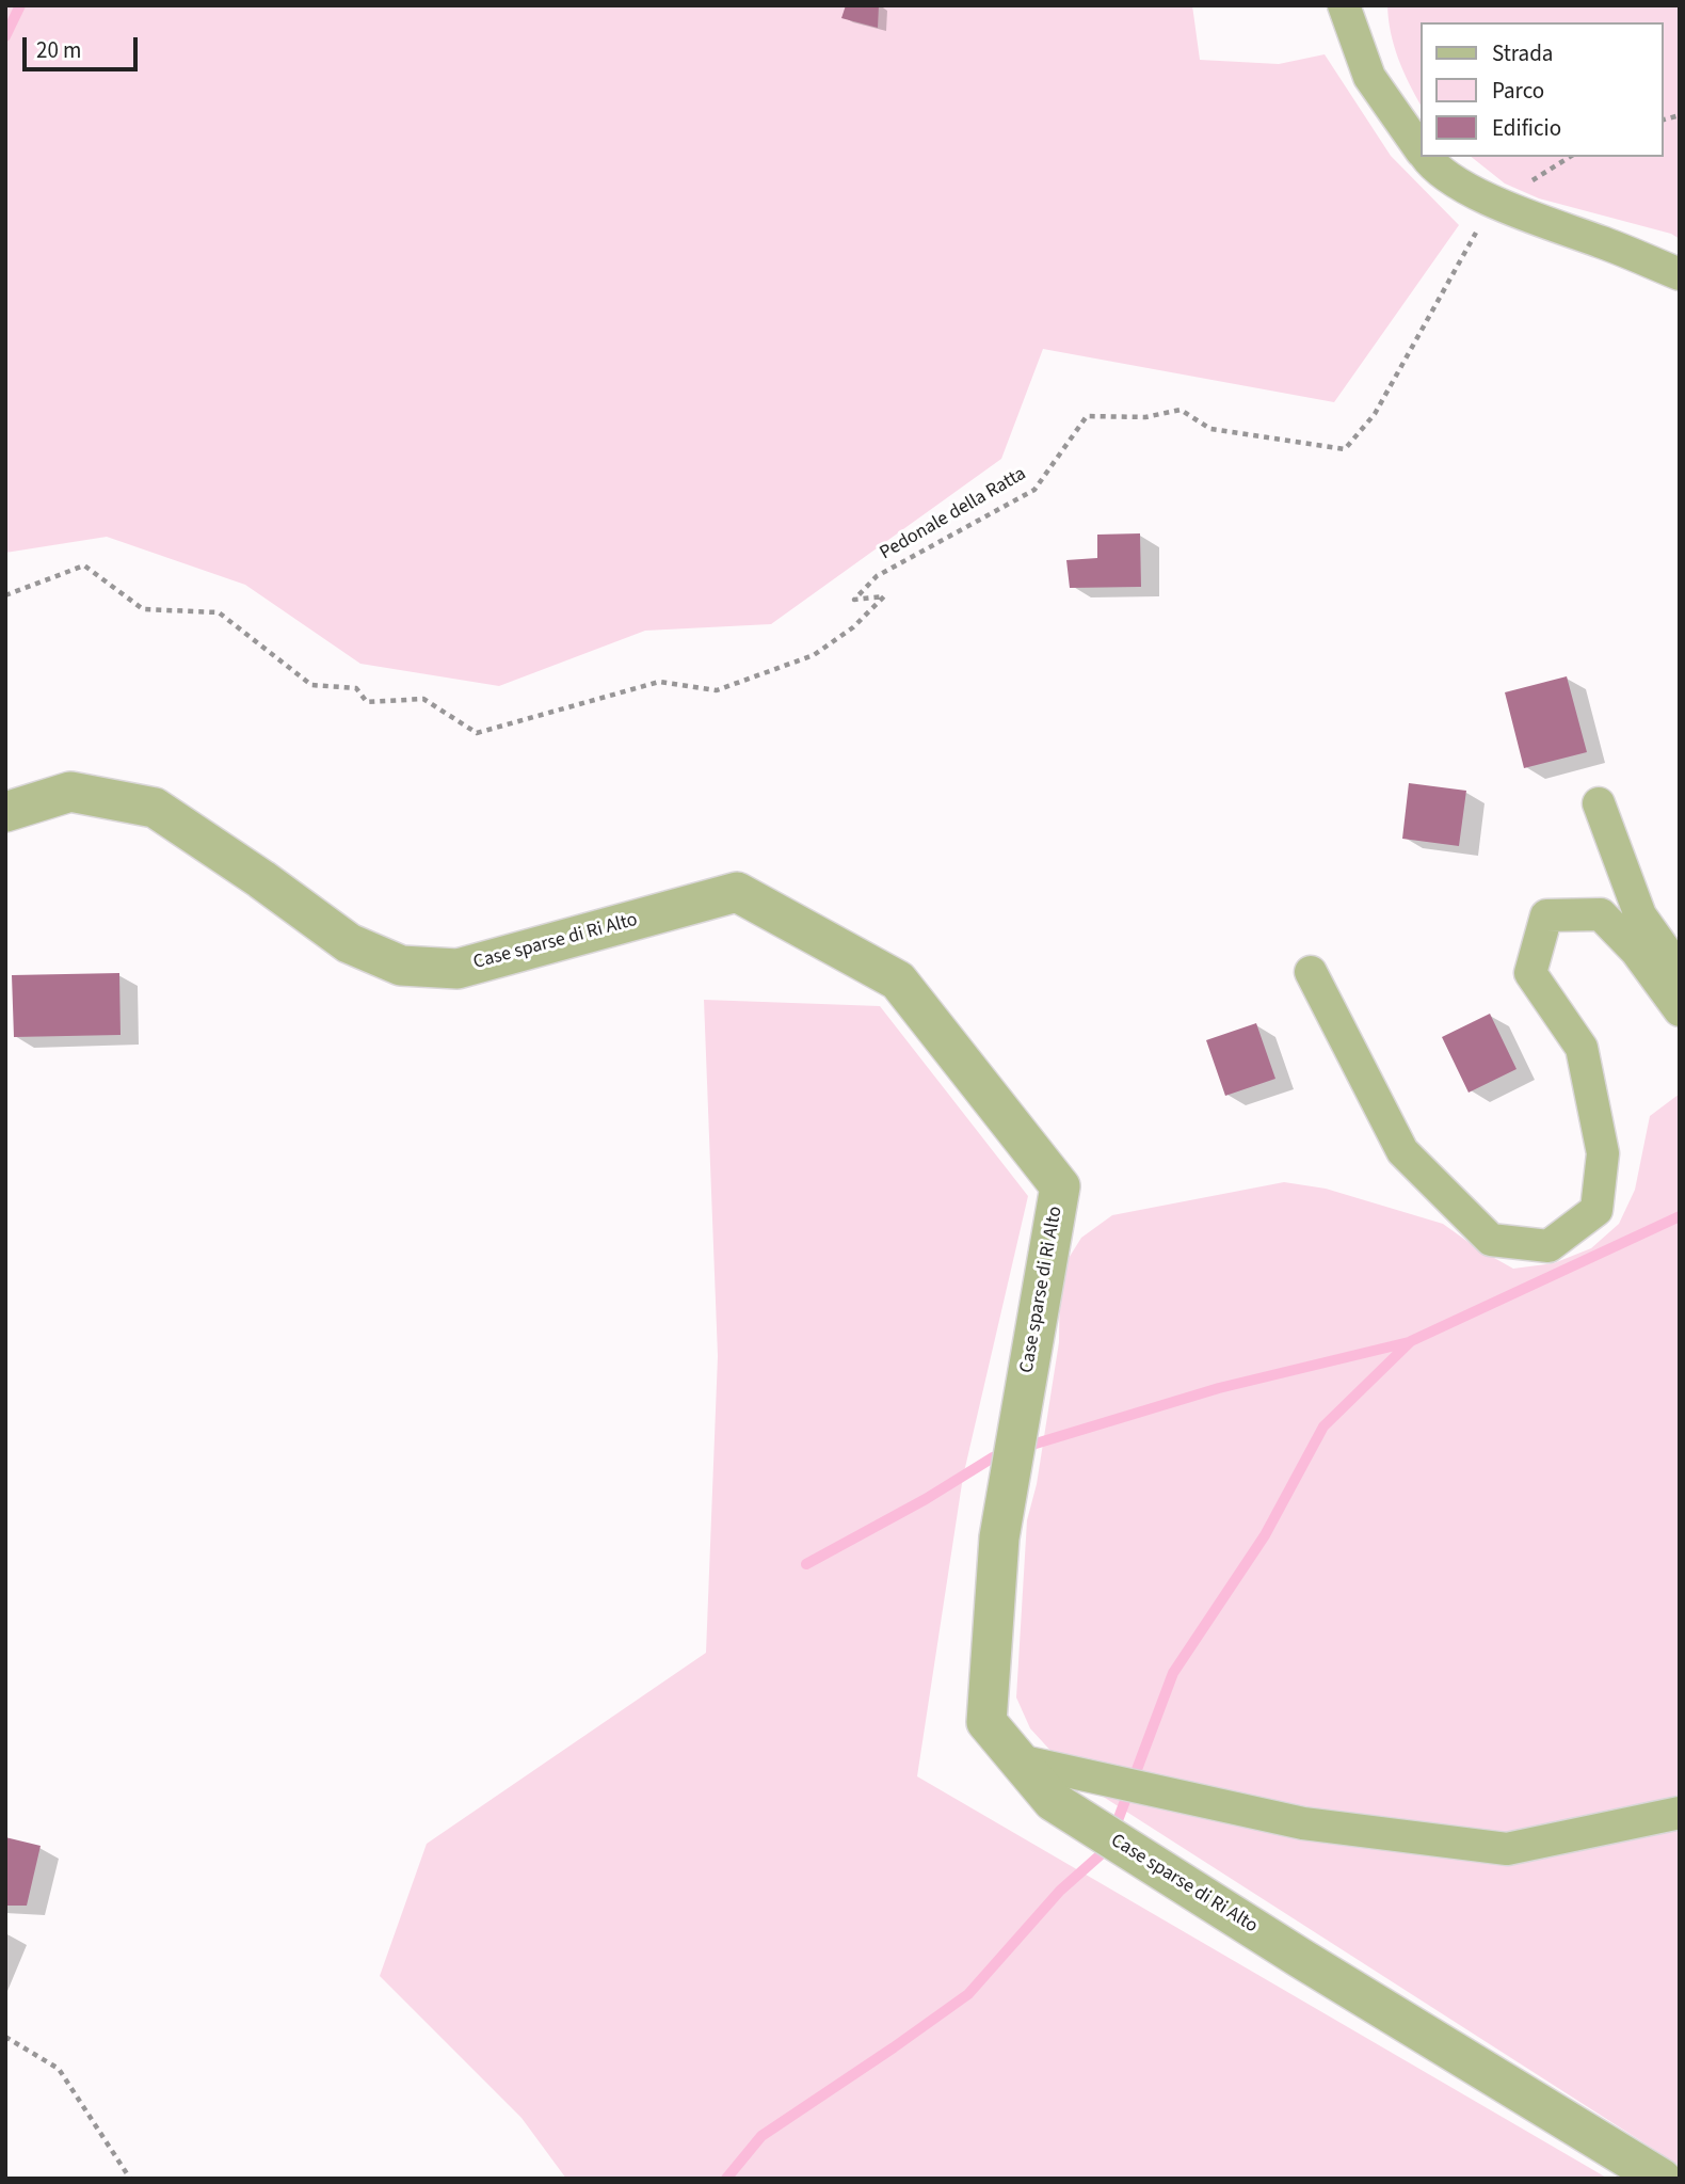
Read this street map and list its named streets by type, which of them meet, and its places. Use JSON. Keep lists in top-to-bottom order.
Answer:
{
  "streets": {
    "street": ["Case sparse di Ri Alto"],
    "path": ["Pedonale della Ratta"]
  },
  "legend": ["Strada", "Parco", "Edificio"],
  "scale_bar": "20 m"
}
